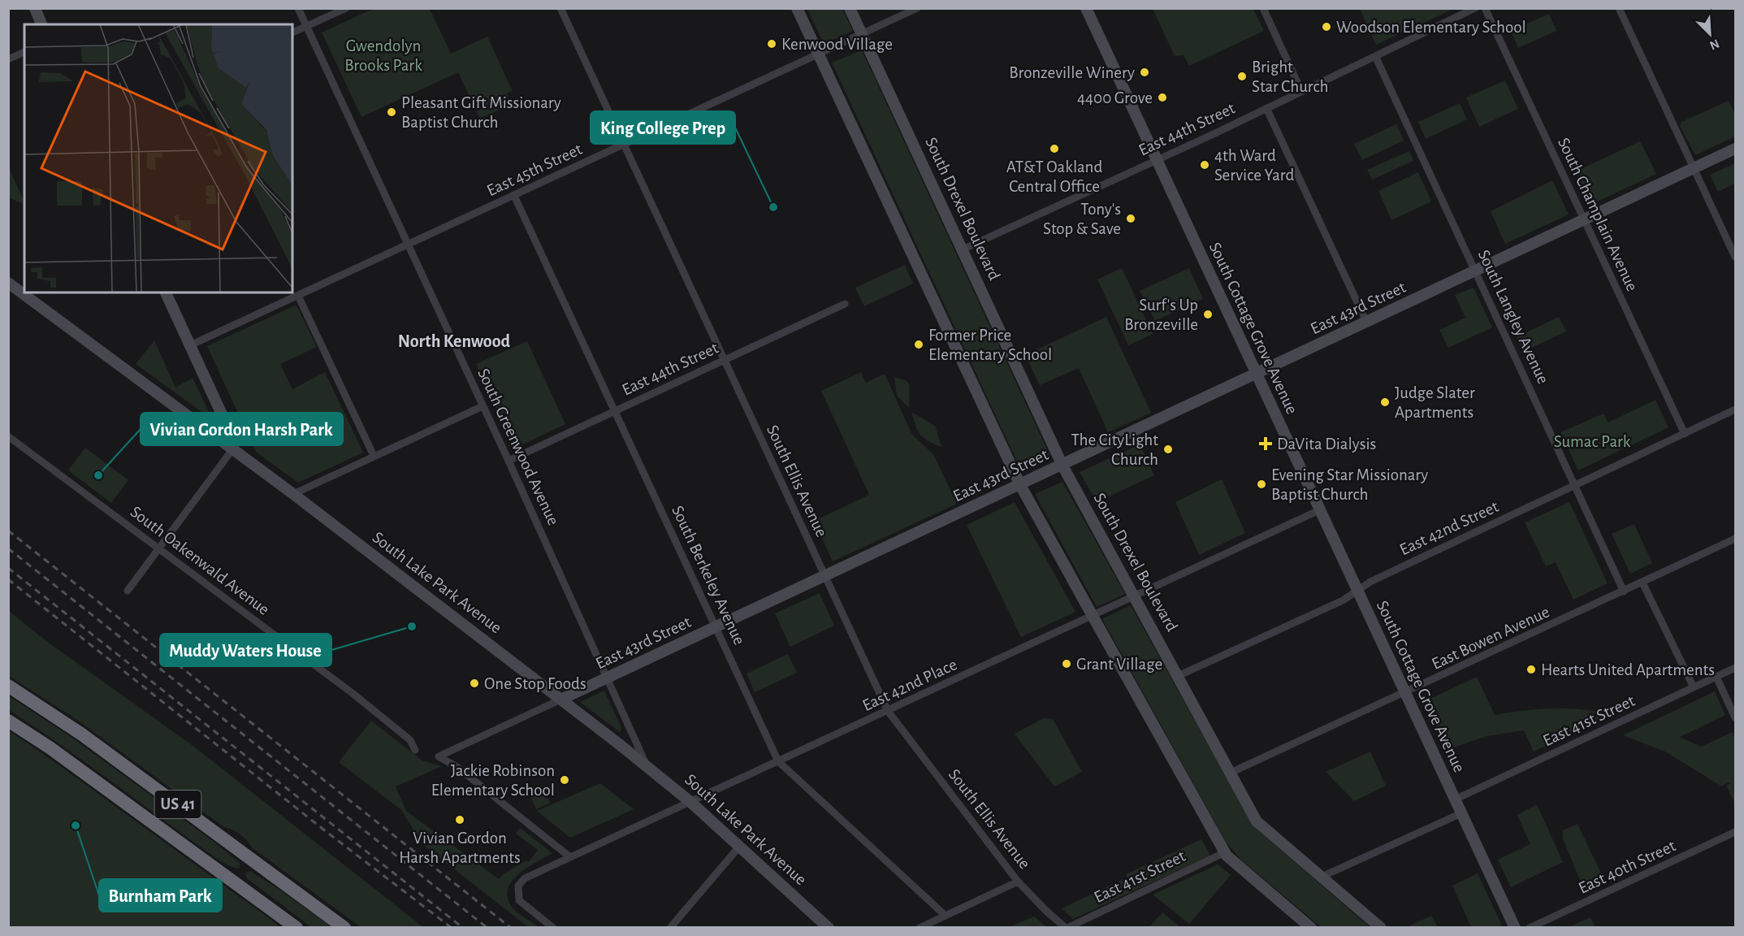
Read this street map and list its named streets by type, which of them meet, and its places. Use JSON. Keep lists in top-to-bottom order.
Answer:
{
  "streets": {
    "highway": ["US 41"],
    "street": [
      "East 44th Street",
      "East 45th Street",
      "South Drexel Boulevard",
      "South Champlain Avenue",
      "East 43rd Street",
      "South Langley Avenue",
      "South Cottage Grove Avenue",
      "South Greenwood Avenue",
      "South Ellis Avenue",
      "East 42nd Street",
      "South Oakenwald Avenue",
      "South Berkeley Avenue",
      "South Lake Park Avenue",
      "East Bowen Avenue",
      "East 42nd Place",
      "East 41st Street",
      "East 40th Street"
    ]
  },
  "crossings": [
    ["East 44th Street", "South Drexel Boulevard"],
    ["East 44th Street", "South Langley Avenue"],
    ["East 44th Street", "South Cottage Grove Avenue"],
    ["East 44th Street", "South Greenwood Avenue"],
    ["East 44th Street", "South Ellis Avenue"],
    ["East 44th Street", "South Berkeley Avenue"],
    ["East 45th Street", "South Drexel Boulevard"],
    ["East 45th Street", "South Greenwood Avenue"],
    ["East 45th Street", "South Ellis Avenue"],
    ["East 45th Street", "South Berkeley Avenue"],
    ["South Drexel Boulevard", "East 43rd Street"],
    ["South Drexel Boulevard", "East 42nd Street"],
    ["South Drexel Boulevard", "East Bowen Avenue"],
    ["South Drexel Boulevard", "East 42nd Place"],
    ["South Champlain Avenue", "East 43rd Street"],
    ["South Champlain Avenue", "East 42nd Street"],
    ["East 43rd Street", "South Langley Avenue"],
    ["East 43rd Street", "South Cottage Grove Avenue"],
    ["East 43rd Street", "South Greenwood Avenue"],
    ["East 43rd Street", "South Ellis Avenue"],
    ["East 43rd Street", "South Berkeley Avenue"],
    ["East 43rd Street", "South Lake Park Avenue"],
    ["East 43rd Street", "East 42nd Place"],
    ["South Langley Avenue", "East 42nd Street"],
    ["South Langley Avenue", "East Bowen Avenue"],
    ["South Cottage Grove Avenue", "East 42nd Street"],
    ["South Cottage Grove Avenue", "East Bowen Avenue"],
    ["South Cottage Grove Avenue", "East 42nd Place"],
    ["South Cottage Grove Avenue", "East 41st Street"],
    ["South Greenwood Avenue", "South Lake Park Avenue"],
    ["South Ellis Avenue", "East 42nd Place"],
    ["South Ellis Avenue", "East 41st Street"],
    ["South Berkeley Avenue", "East 42nd Place"],
    ["South Lake Park Avenue", "East 42nd Place"]
  ],
  "districts": ["North Kenwood"],
  "parks": ["Gwendolyn Brooks Park", "Sumac Park"],
  "places": {
    "other": [
      "Woodson Elementary School",
      "Kenwood Village",
      "Bronzeville Winery",
      "Bright Star Church",
      "4400 Grove",
      "Pleasant Gift Missionary Baptist Church",
      "AT&T Oakland Central Office",
      "4th Ward Service Yard",
      "King College Prep",
      "Tony's Stop & Save",
      "Surf's Up Bronzeville",
      "Former Price Elementary School",
      "Judge Slater Apartments",
      "The CityLight Church",
      "Vivian Gordon Harsh Park",
      "Evening Star Missionary Baptist Church",
      "Muddy Waters House",
      "Grant Village",
      "Hearts United Apartments",
      "One Stop Foods",
      "Jackie Robinson Elementary School",
      "Vivian Gordon Harsh Apartments",
      "Burnham Park"
    ],
    "health": ["DaVita Dialysis"]
  },
  "north": "bottom right"
}
